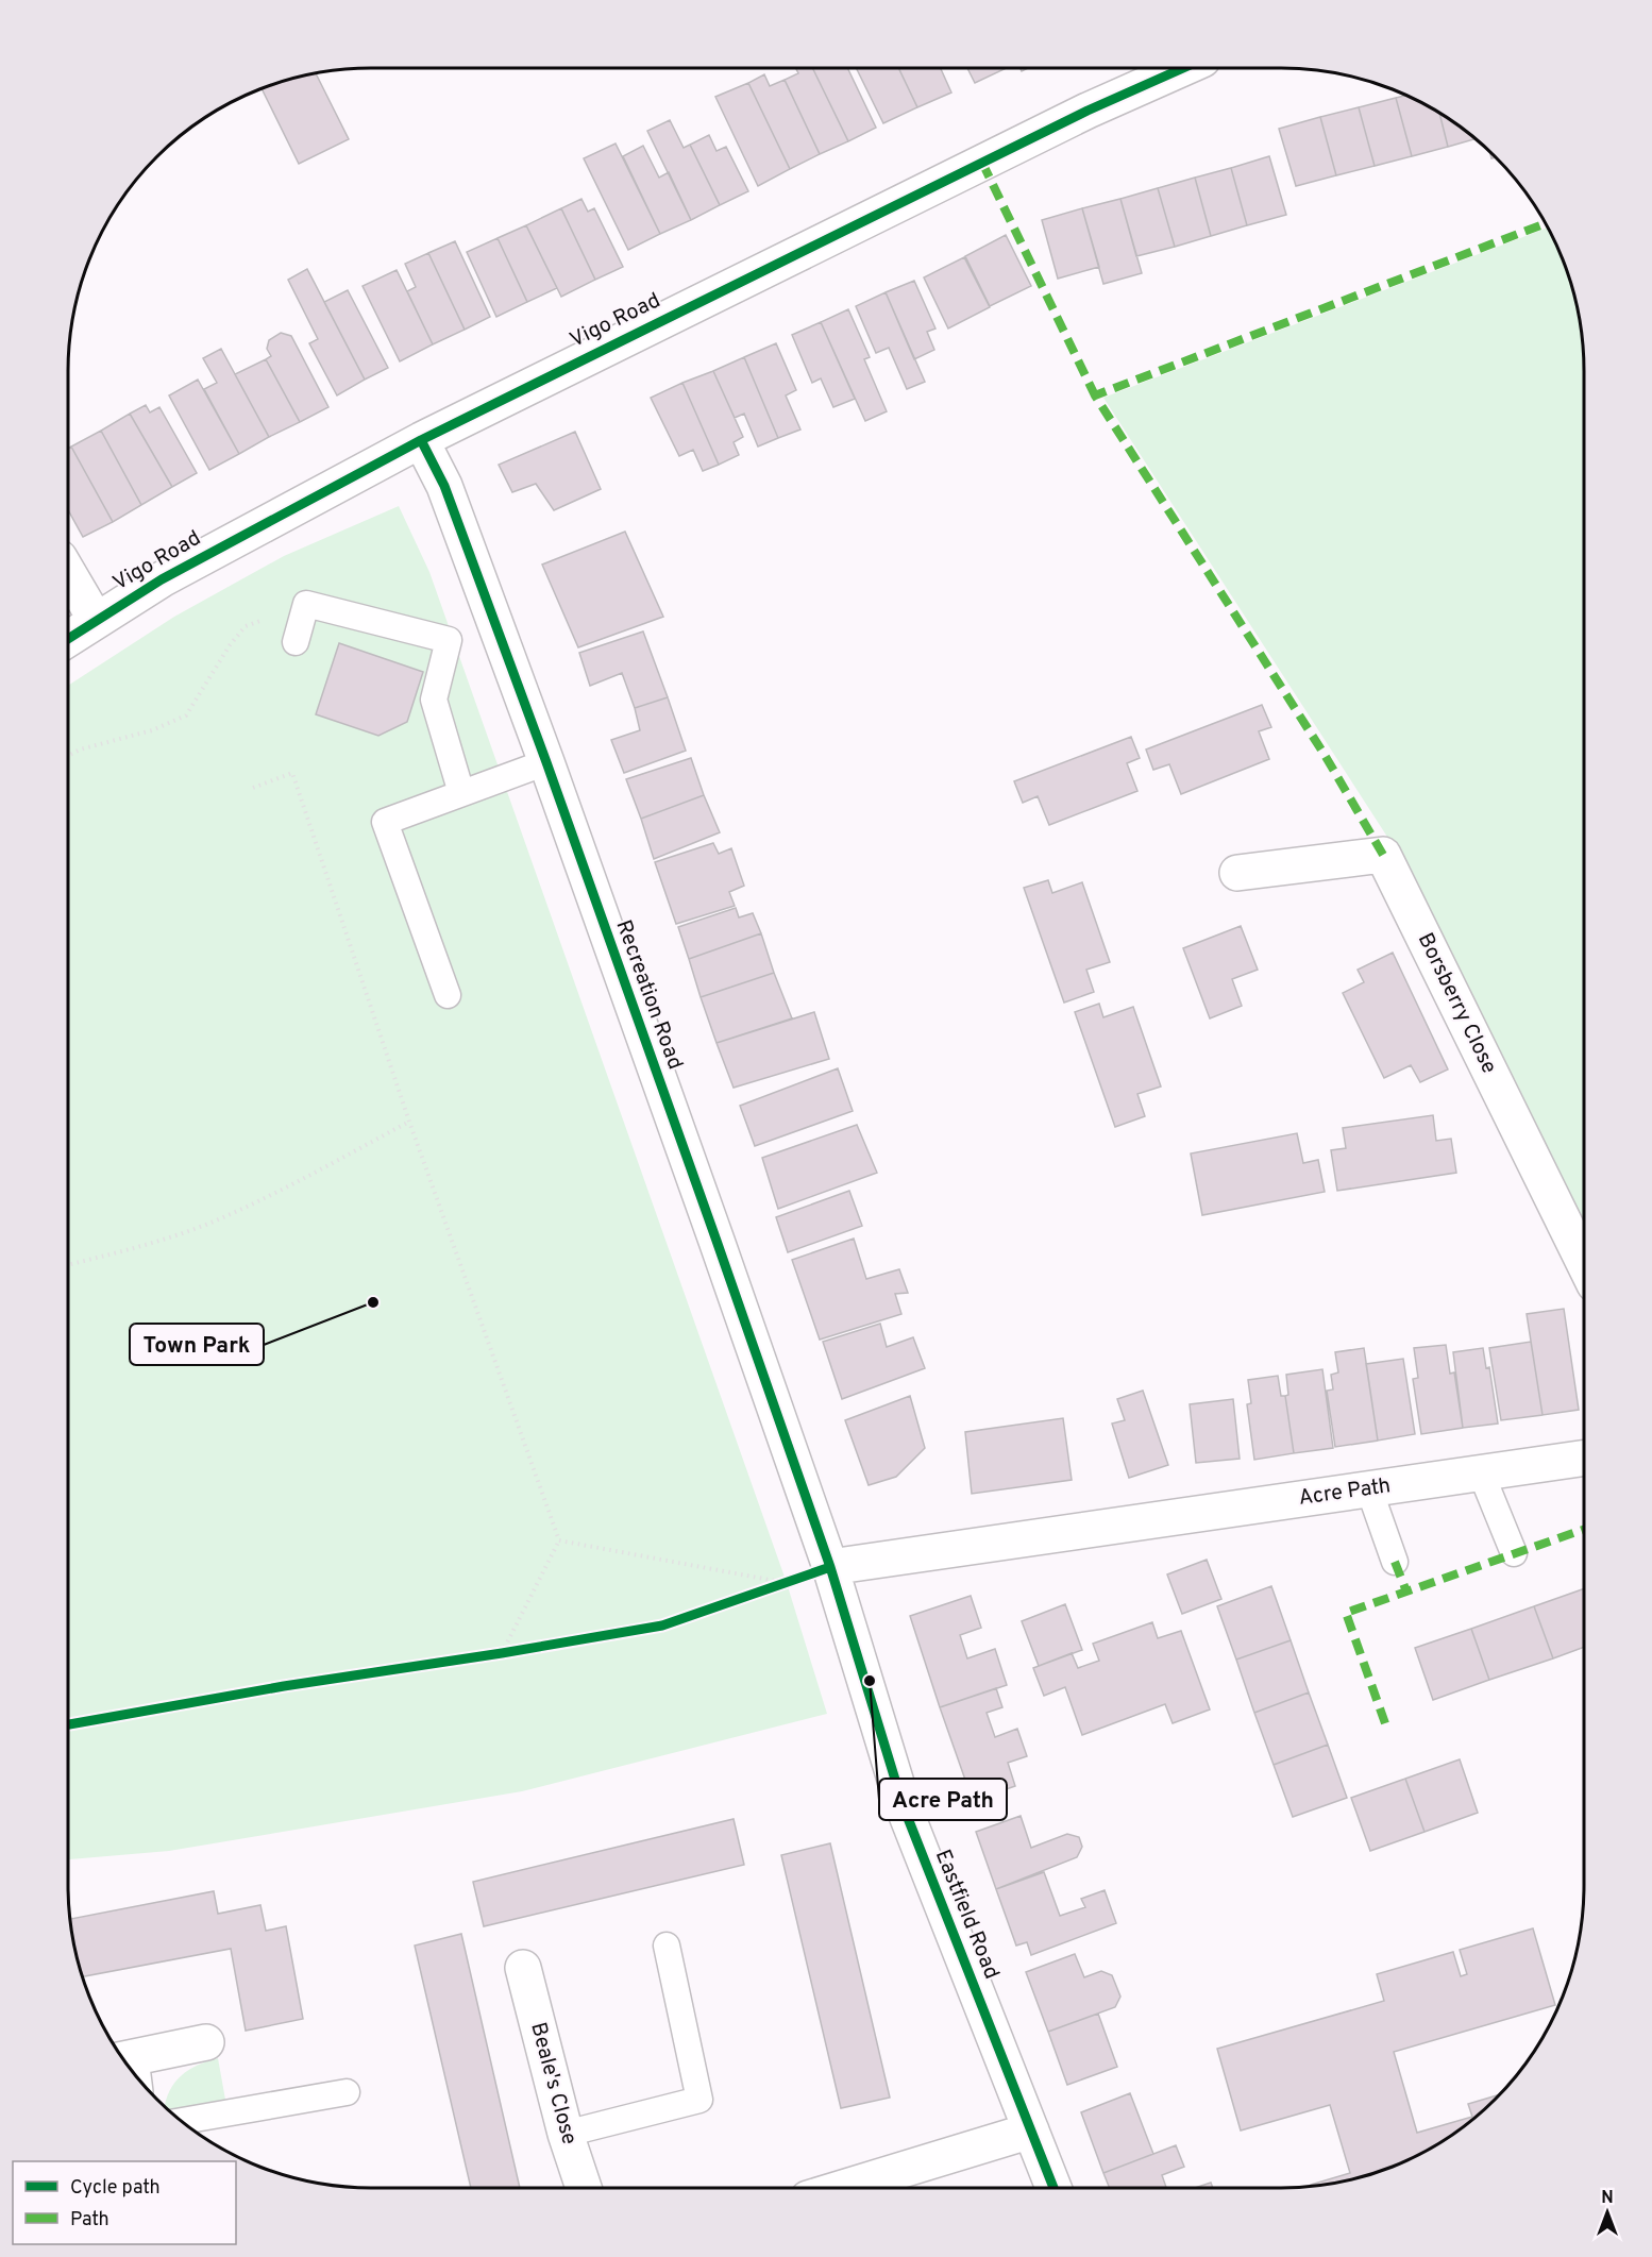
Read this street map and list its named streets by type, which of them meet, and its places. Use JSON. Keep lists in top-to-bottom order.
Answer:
{
  "streets": {
    "street": [
      "Vigo Road",
      "Recreation Road",
      "Borsberry Close",
      "Acre Path",
      "Eastfield Road",
      "Beale's Close"
    ]
  },
  "crossings": [
    ["Vigo Road", "Recreation Road"],
    ["Recreation Road", "Acre Path"],
    ["Recreation Road", "Eastfield Road"],
    ["Acre Path", "Eastfield Road"]
  ],
  "places": ["Town Park", "Acre Path"],
  "legend": ["Cycle path", "Path"],
  "north": "top"
}
